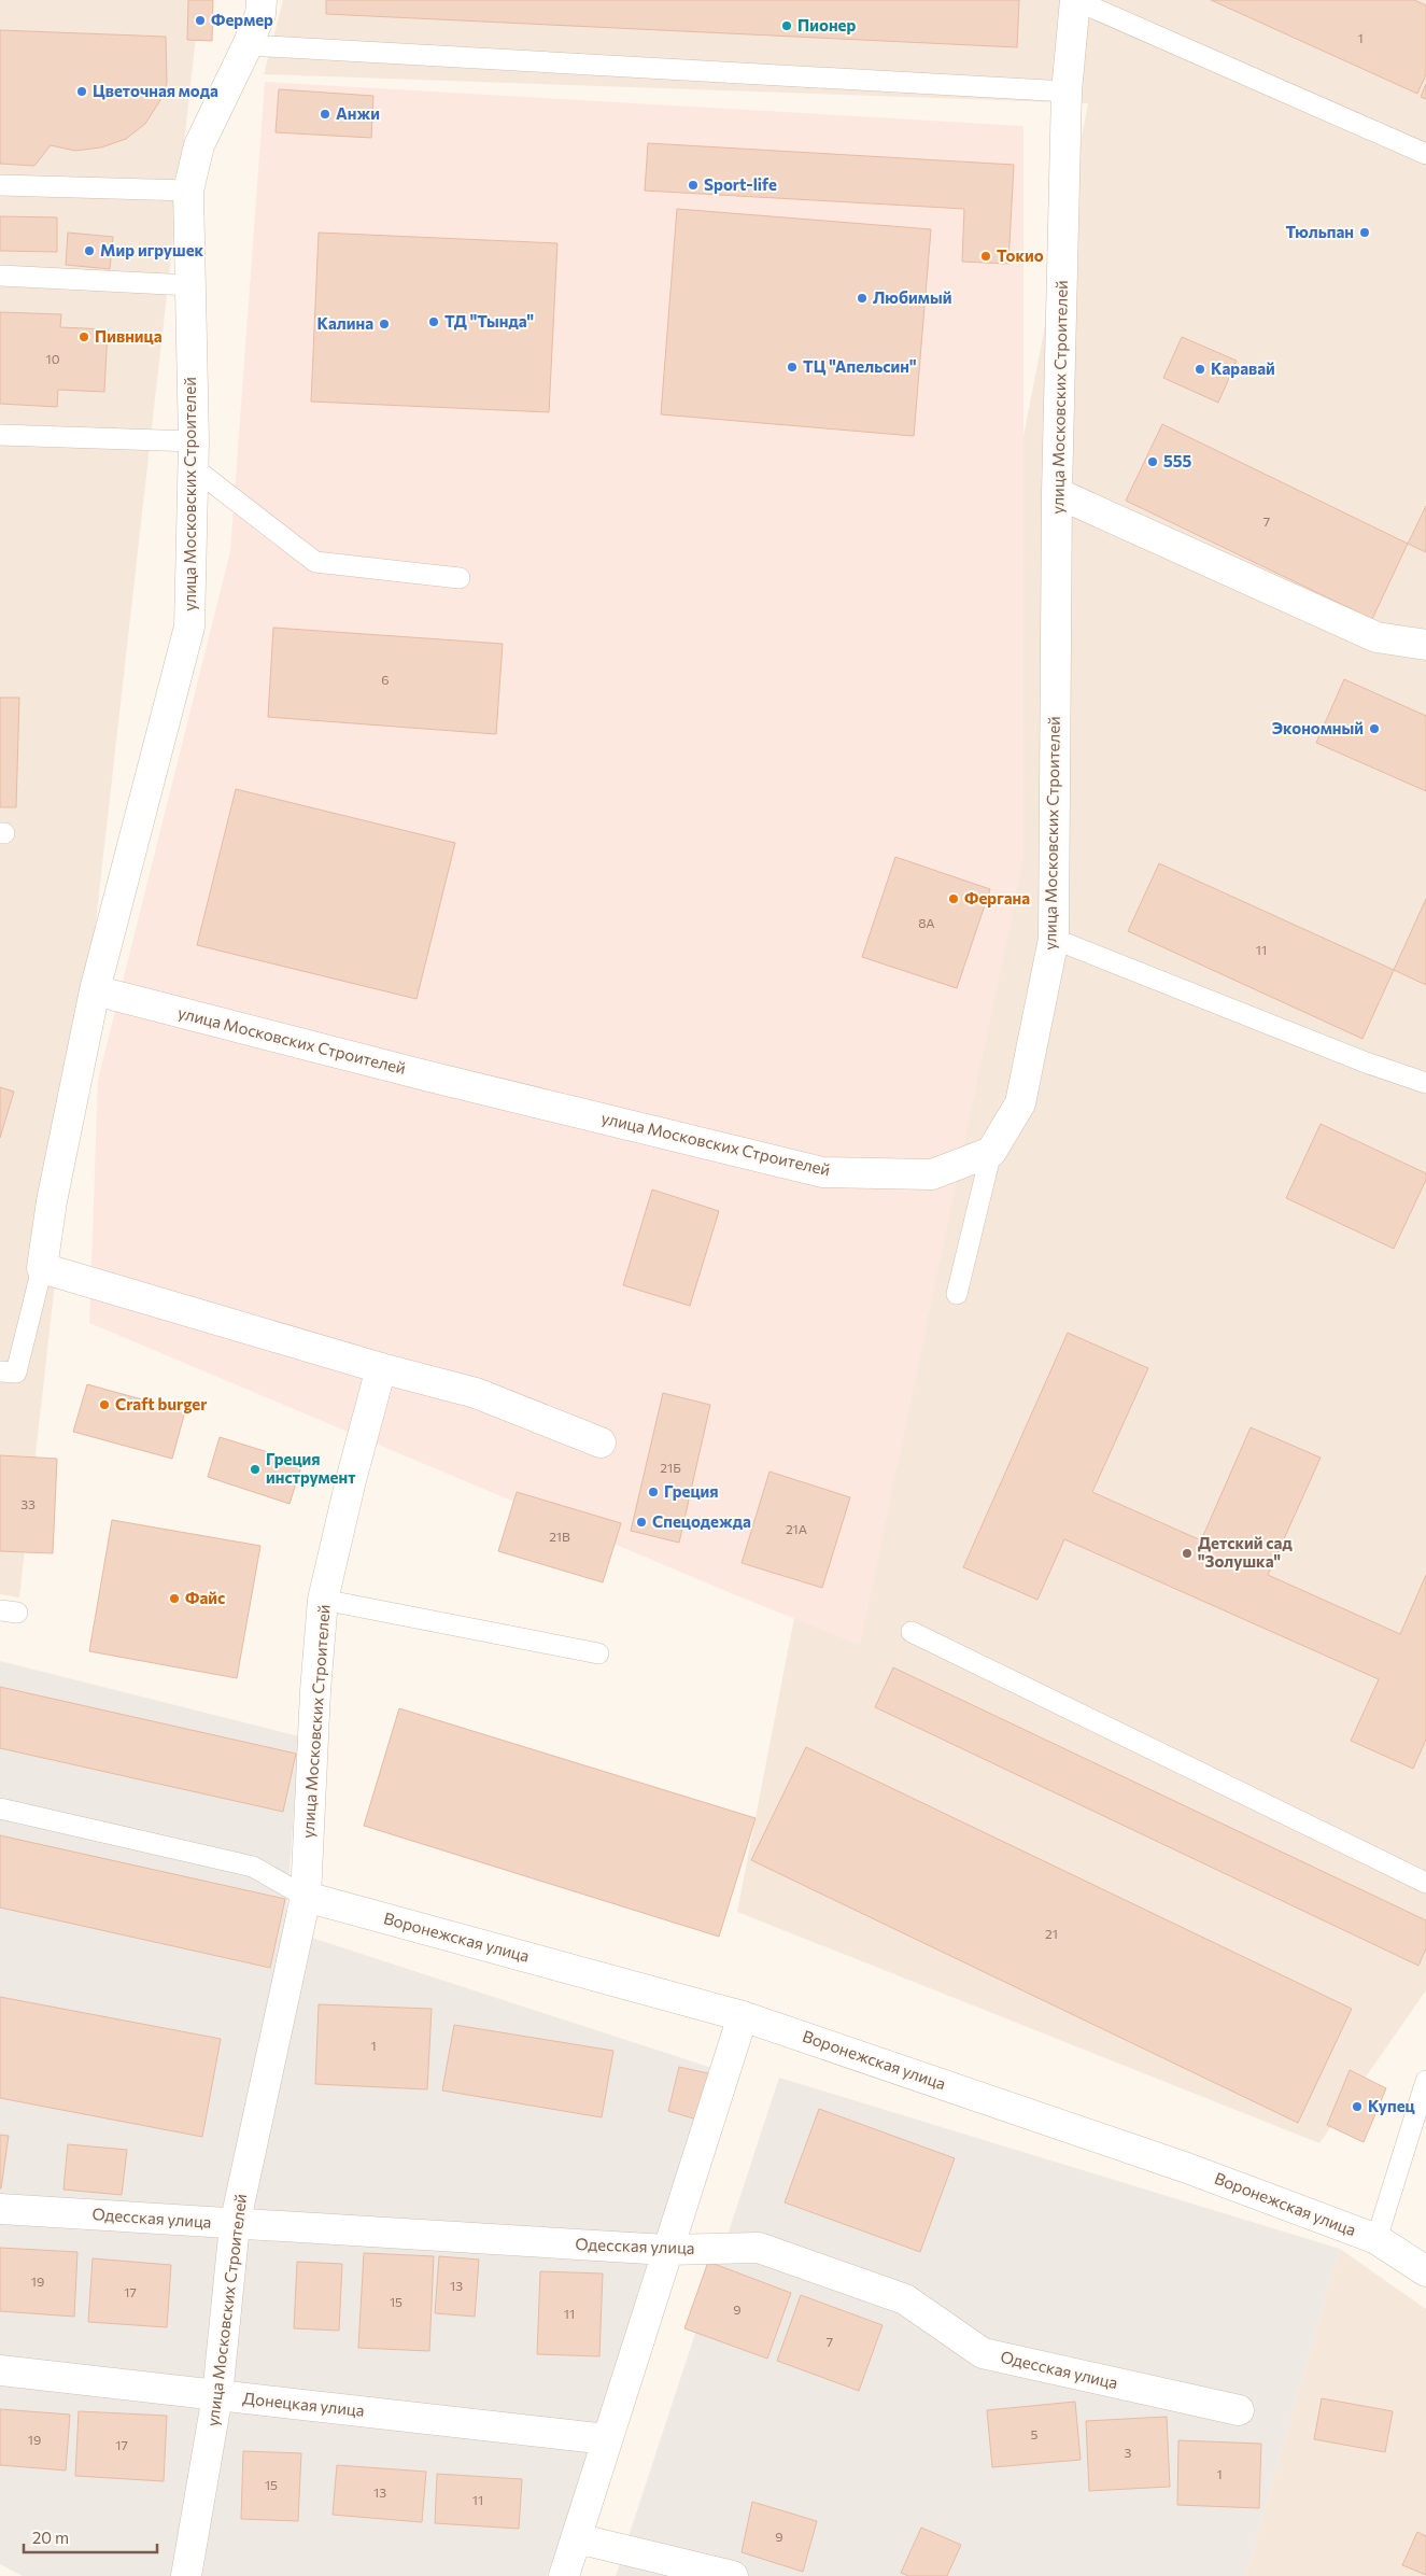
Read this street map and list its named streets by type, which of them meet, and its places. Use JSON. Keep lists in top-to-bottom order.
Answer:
{
  "streets": {
    "street": [
      "улица Московских Строителей",
      "Воронежская улица",
      "Одесская улица",
      "Донецкая улица"
    ]
  },
  "crossings": [
    ["улица Московских Строителей", "Воронежская улица"],
    ["улица Московских Строителей", "Одесская улица"],
    ["улица Московских Строителей", "Донецкая улица"]
  ],
  "places": [
    "Фермер",
    "Пионер",
    "Цветочная мода",
    "Анжи",
    "Sport-life",
    "Тюльпан",
    "Мир игрушек",
    "Токио",
    "Любимый",
    "ТД \"Тында\"",
    "Калина",
    "Пивница",
    "ТЦ \"Апельсин\"",
    "Каравай",
    "555",
    "Экономный",
    "Фергана",
    "Craft burger",
    "Греция инструмент",
    "Греция",
    "Спецодежда",
    "Детский сад \"Золушка\"",
    "Файс",
    "Купец"
  ],
  "house_numbers": [
    "1",
    "10",
    "7",
    "6",
    "8А",
    "11",
    "21Б",
    "33",
    "21А",
    "21В",
    "21",
    "1",
    "19",
    "13",
    "17",
    "15",
    "9",
    "11",
    "7",
    "5",
    "19",
    "17",
    "3",
    "1",
    "15",
    "13",
    "11",
    "9"
  ],
  "scale_bar": "20 m"
}
